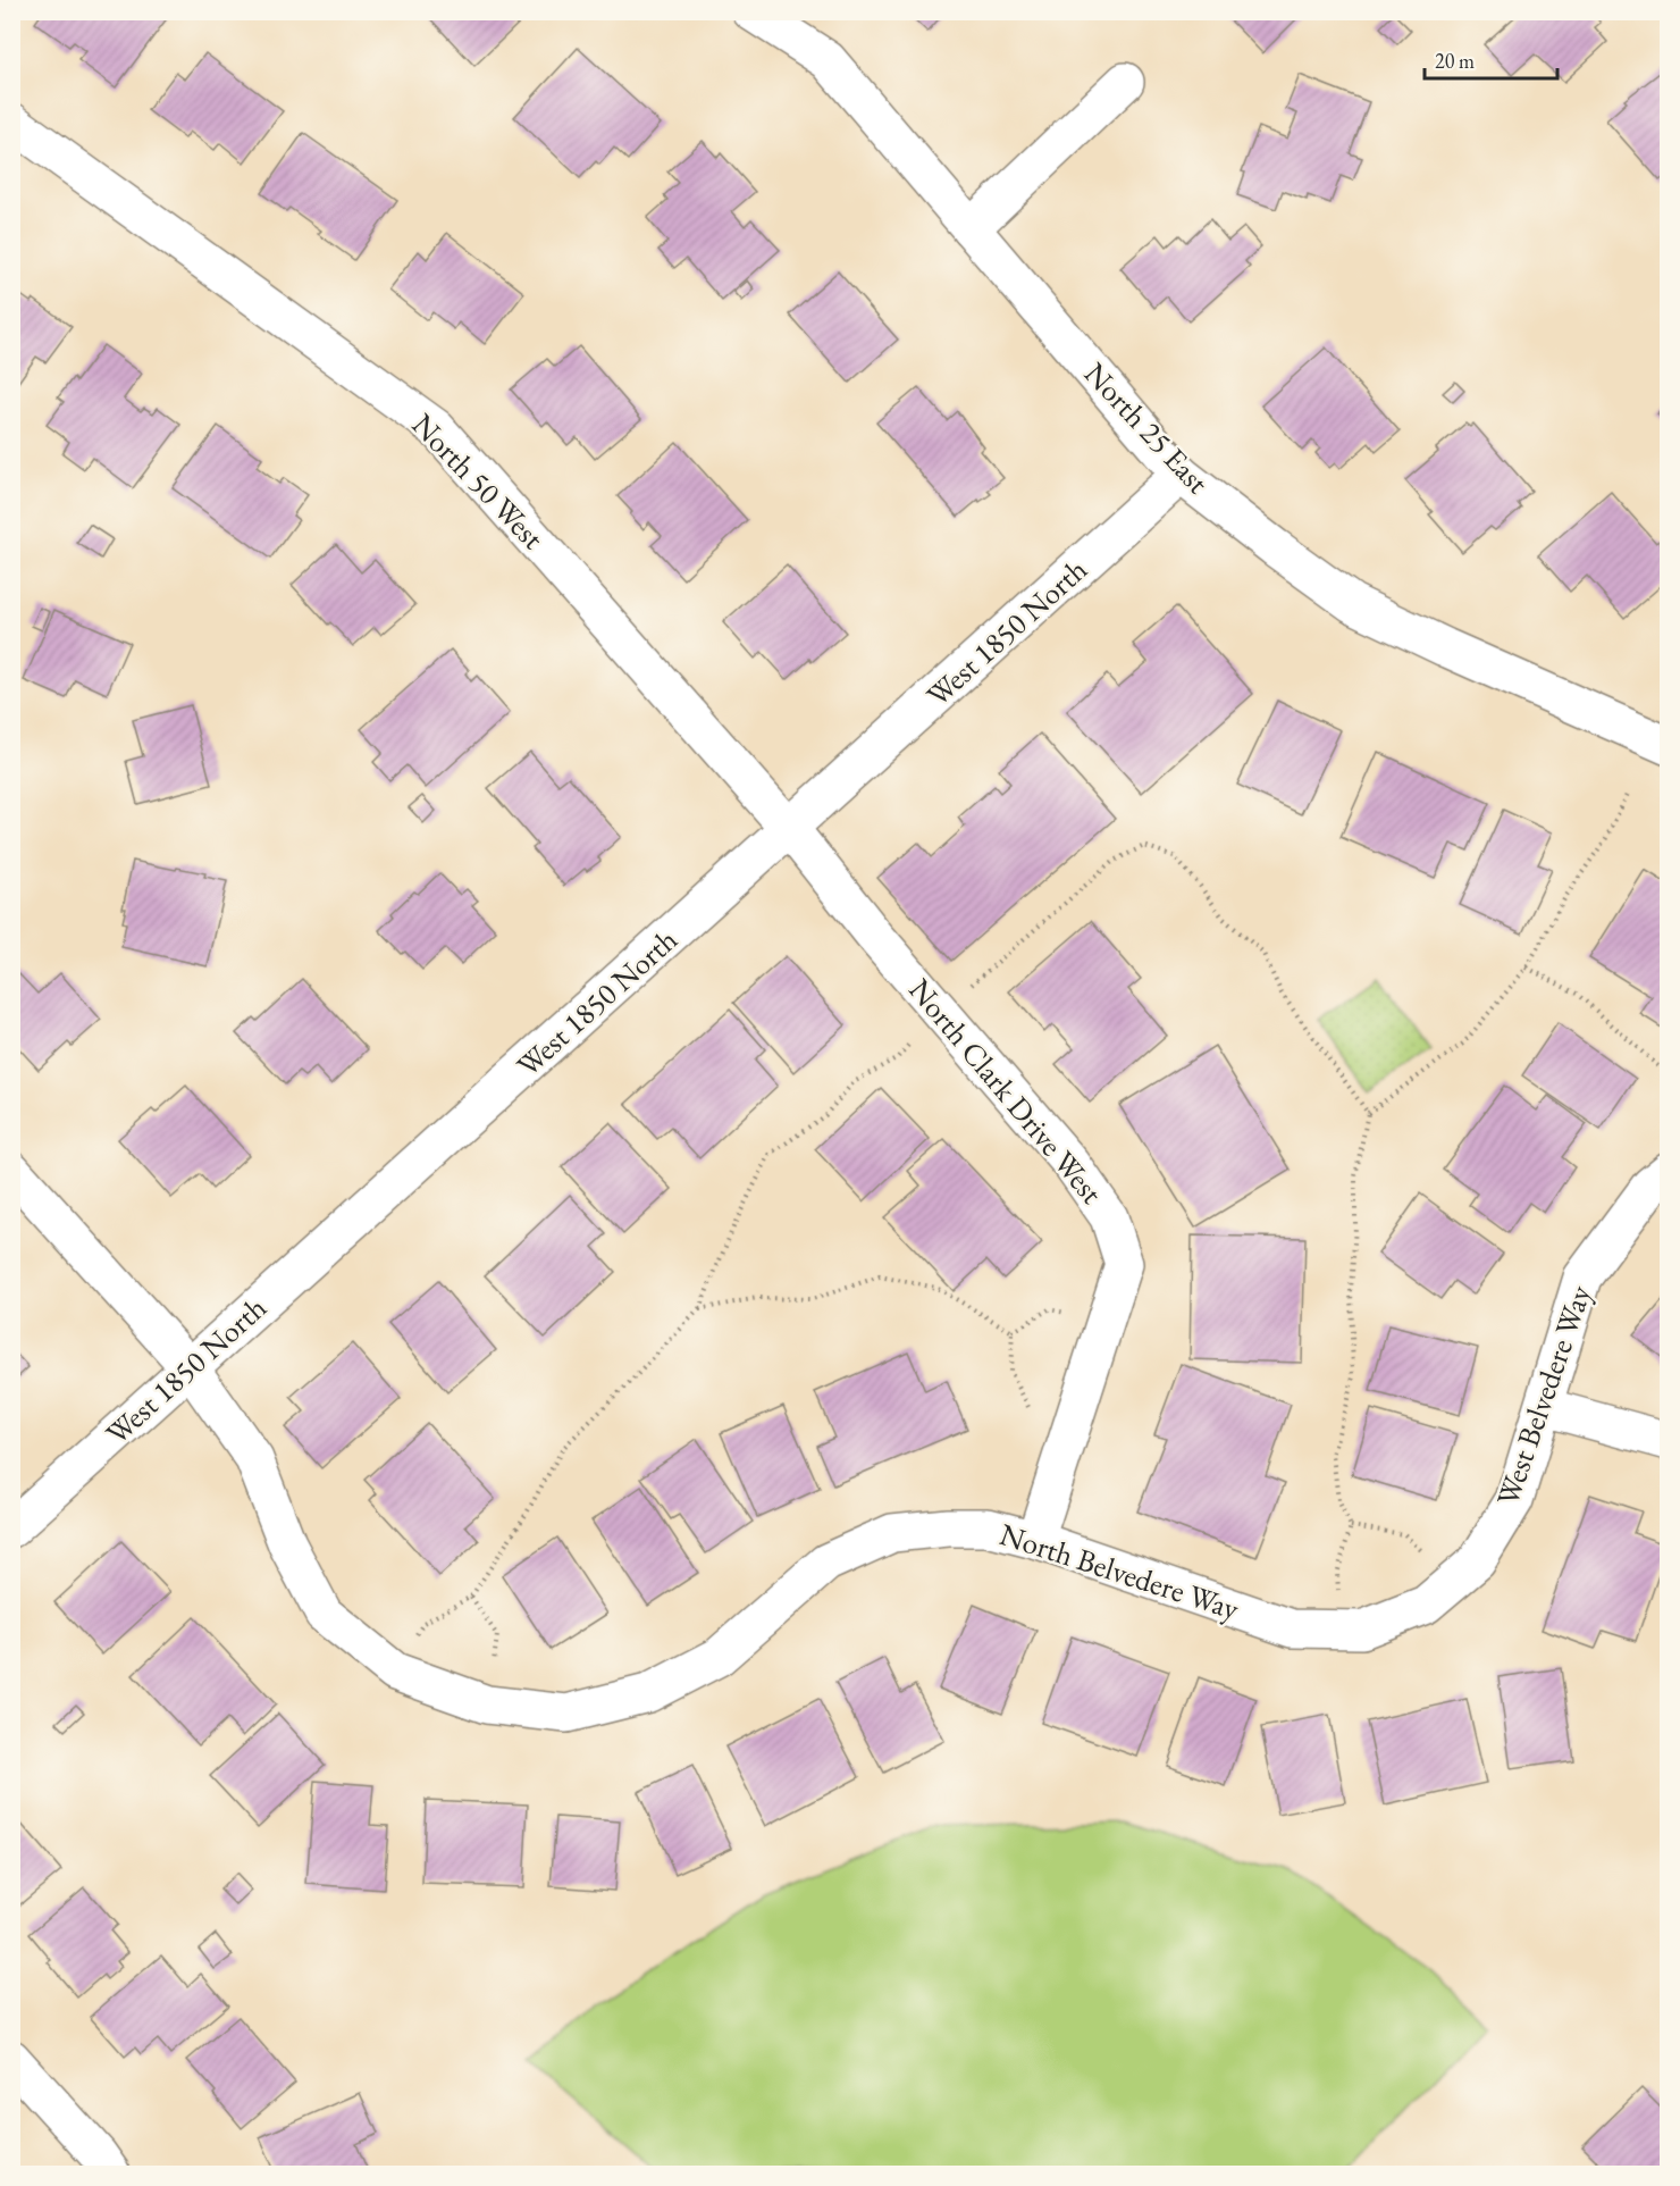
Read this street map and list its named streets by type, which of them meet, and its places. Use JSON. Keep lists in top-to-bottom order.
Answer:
{
  "streets": {
    "street": [
      "North 25 East",
      "North 50 West",
      "West 1850 North",
      "North Clark Drive West",
      "West Belvedere Way",
      "North Belvedere Way"
    ]
  },
  "crossings": [
    ["North 25 East", "West 1850 North"],
    ["North 50 West", "West 1850 North"],
    ["North 50 West", "North Clark Drive West"],
    ["West 1850 North", "North Clark Drive West"],
    ["West 1850 North", "North Belvedere Way"],
    ["North Clark Drive West", "North Belvedere Way"],
    ["West Belvedere Way", "North Belvedere Way"]
  ],
  "scale_bar": "20 m"
}
